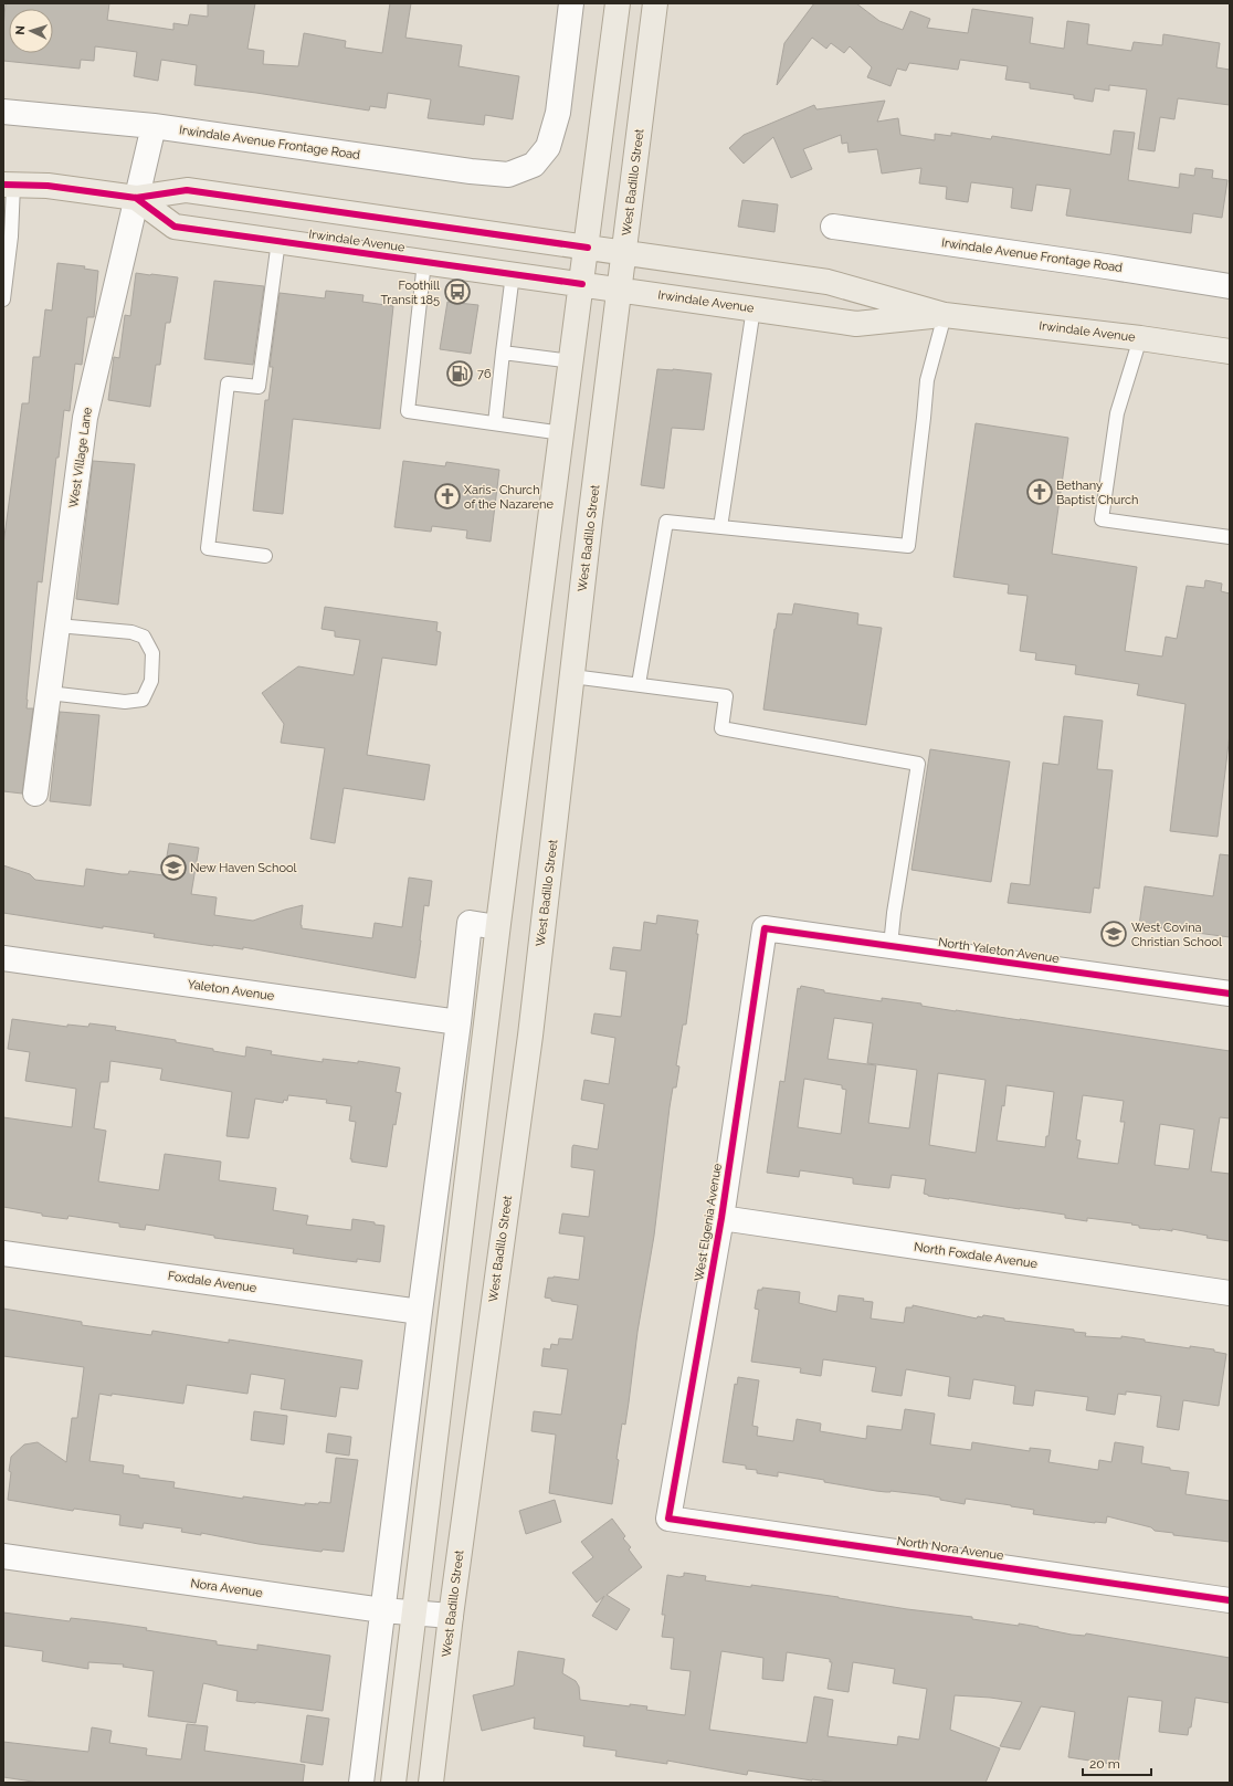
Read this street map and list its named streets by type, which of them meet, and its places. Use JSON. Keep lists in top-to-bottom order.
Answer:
{
  "streets": {
    "main road": ["West Badillo Street", "Irwindale Avenue"],
    "street": [
      "Irwindale Avenue Frontage Road",
      "West Village Lane",
      "North Yaleton Avenue",
      "Yaleton Avenue",
      "West Elgenia Avenue",
      "North Foxdale Avenue",
      "Foxdale Avenue",
      "North Nora Avenue",
      "Nora Avenue"
    ]
  },
  "crossings": [
    ["Irwindale Avenue Frontage Road", "West Village Lane"],
    ["West Badillo Street", "Irwindale Avenue"],
    ["West Badillo Street", "Nora Avenue"],
    ["Irwindale Avenue", "West Village Lane"],
    ["North Yaleton Avenue", "West Elgenia Avenue"],
    ["West Elgenia Avenue", "North Foxdale Avenue"],
    ["West Elgenia Avenue", "North Nora Avenue"]
  ],
  "places": {
    "bus stop": ["Foothill Transit 185"],
    "fuel station": ["76"],
    "church": ["Bethany Baptist Church", "Xaris- Church of the Nazarene"],
    "school or university": ["New Haven School", "West Covina Christian School"]
  },
  "scale_bar": "20 m",
  "north": "left"
}
